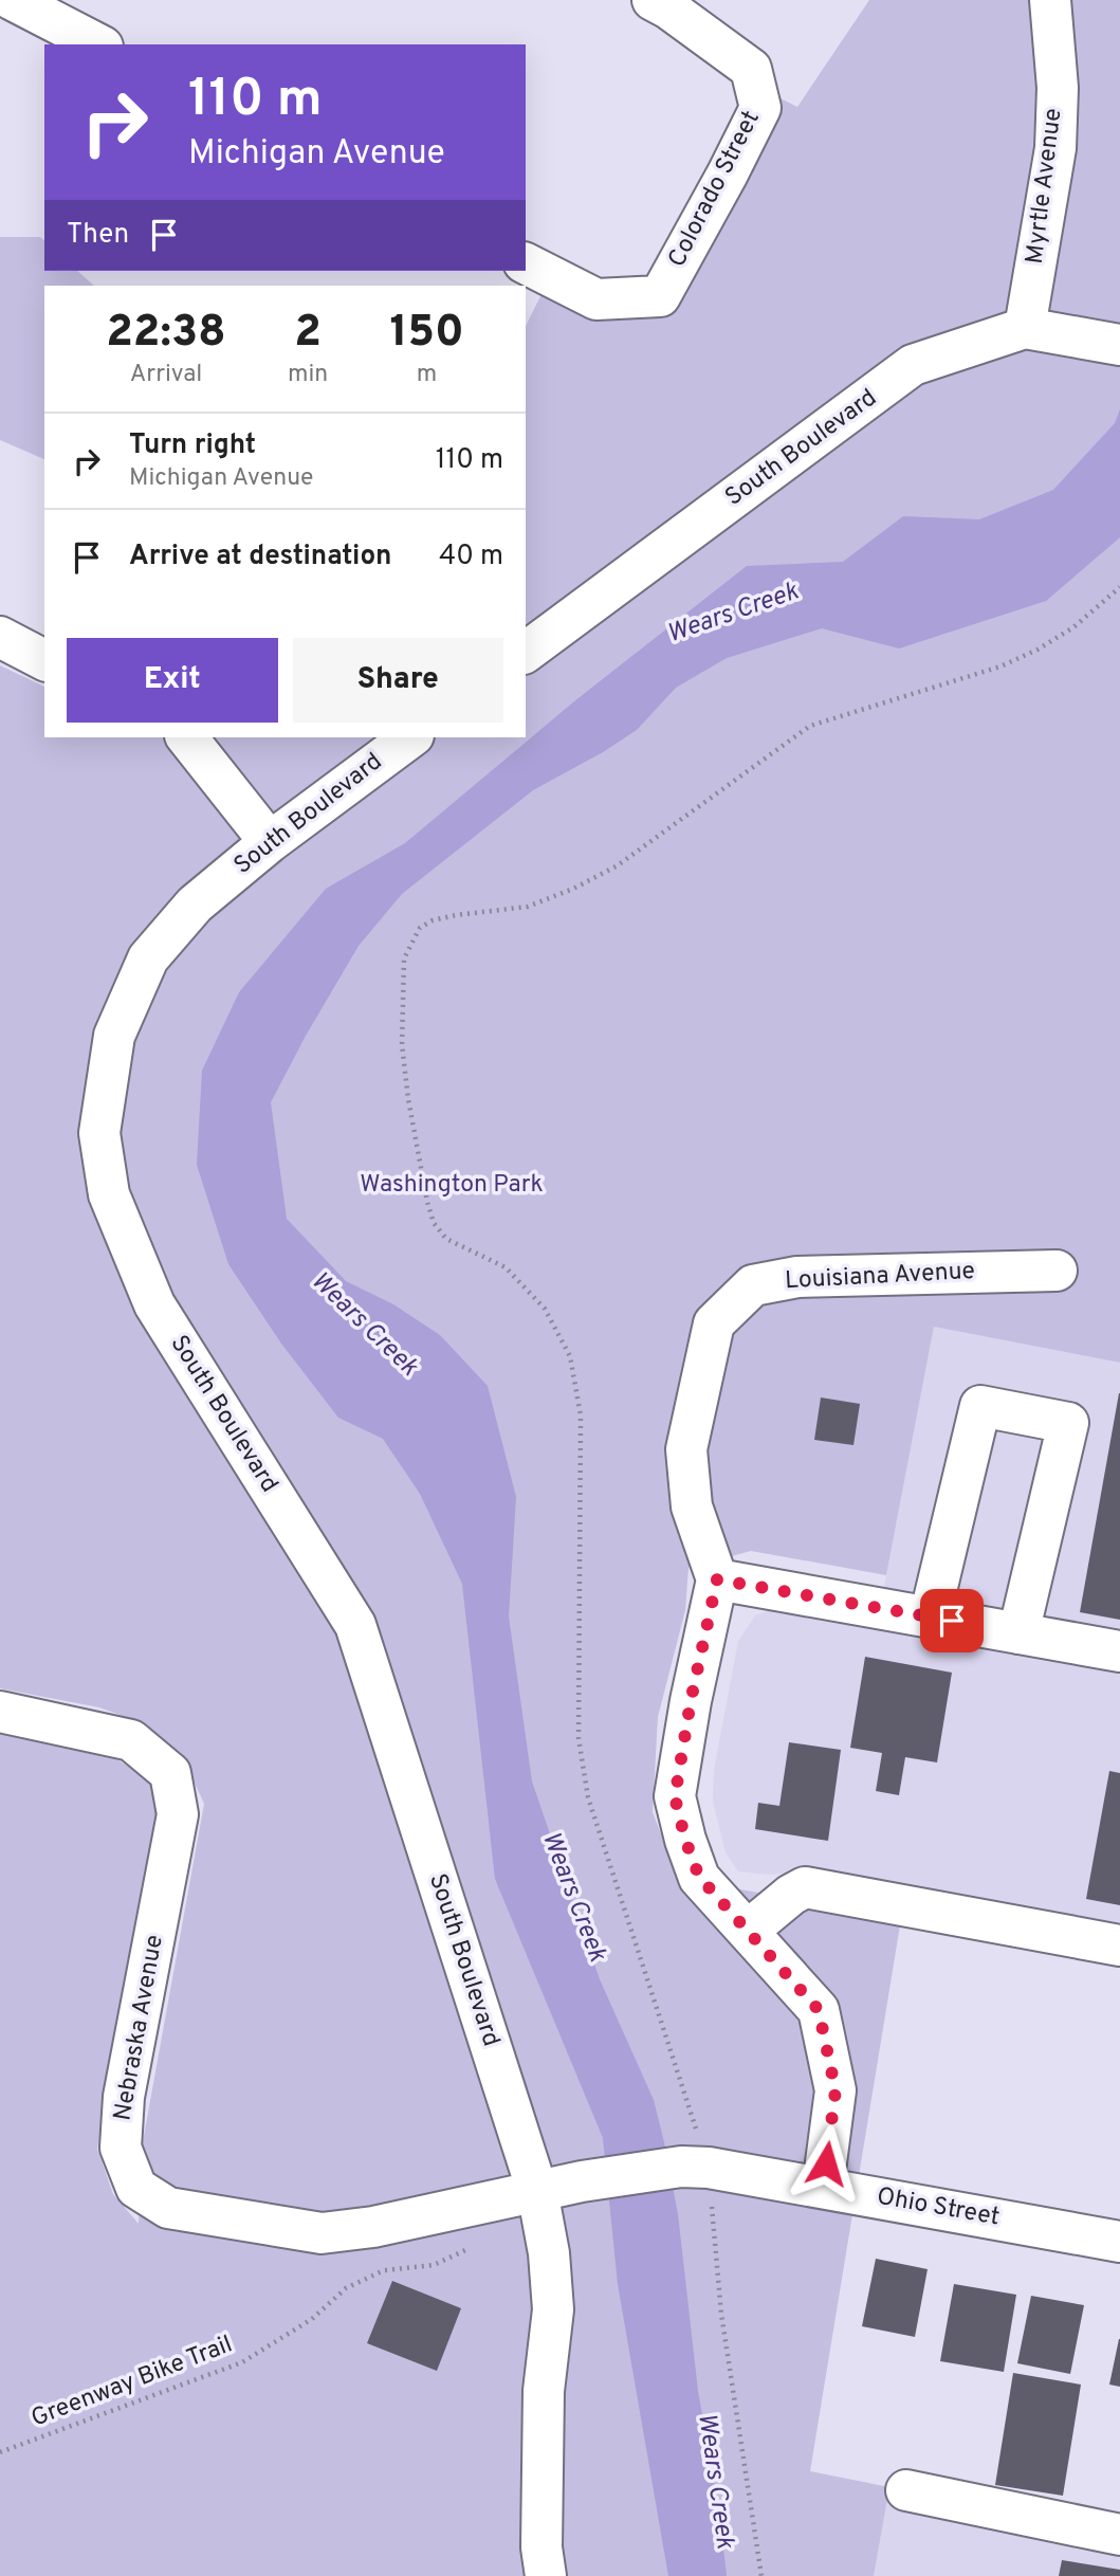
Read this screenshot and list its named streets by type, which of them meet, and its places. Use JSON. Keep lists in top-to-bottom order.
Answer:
{
  "streets": {
    "street": [
      "Myrtle Avenue",
      "Colorado Street",
      "South Boulevard",
      "Louisiana Avenue",
      "Nebraska Avenue",
      "Ohio Street"
    ],
    "path": ["Greenway Bike Trail"]
  },
  "crossings": [
    ["Myrtle Avenue", "South Boulevard"],
    ["South Boulevard", "Nebraska Avenue"],
    ["South Boulevard", "Ohio Street"],
    ["Nebraska Avenue", "Ohio Street"]
  ],
  "water": ["Wears Creek"],
  "parks": ["Washington Park"],
  "page": {
    "turn": ["110 m", "Michigan Avenue"],
    "then": "Then",
    "eta": [
      "22:38",
      "Arrival",
      "2",
      "min",
      "150",
      "m"
    ],
    "list": [
      {
        "name": "Turn right",
        "note": "Michigan Avenue",
        "value": "110 m"
      },
      {
        "name": "Arrive at destination",
        "value": "40 m"
      }
    ],
    "buttons": ["Exit", "Share"]
  }
}
